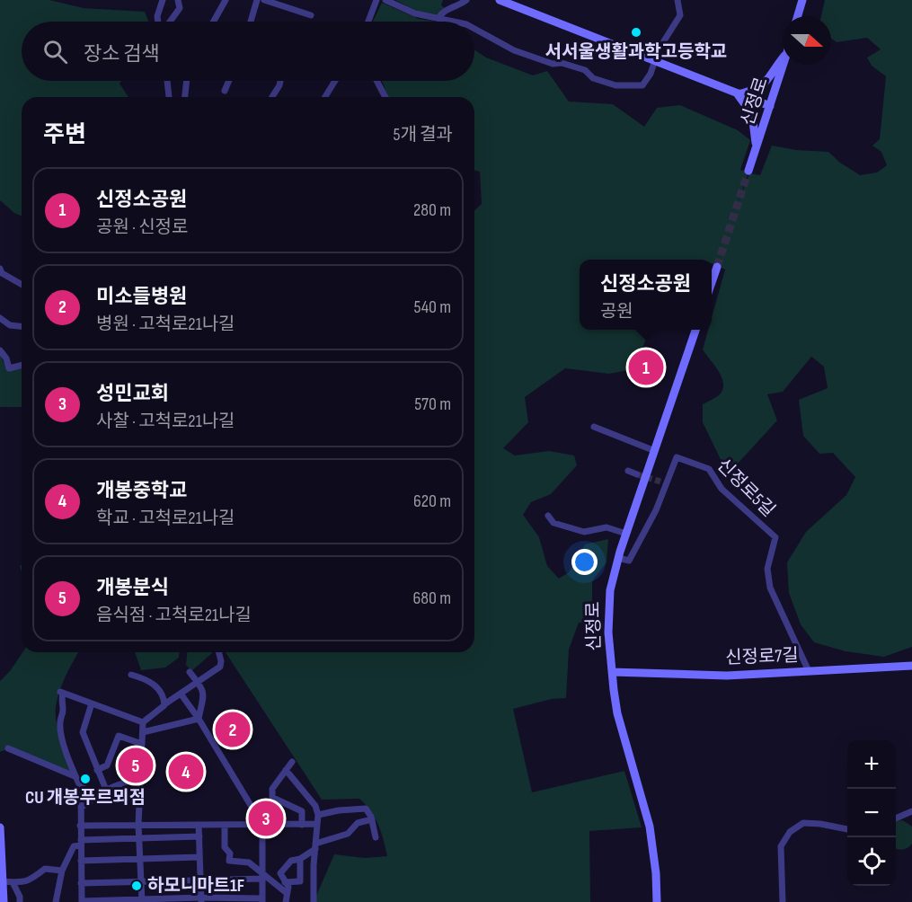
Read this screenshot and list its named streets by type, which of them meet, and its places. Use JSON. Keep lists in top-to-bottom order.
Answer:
{
  "streets": {
    "main road": ["신정로", "신정로7길"],
    "street": ["신정로5길"]
  },
  "crossings": [
    ["신정로", "신정로5길"],
    ["신정로", "신정로7길"],
    ["신정로5길", "신정로7길"]
  ],
  "places": ["서서울생활과학고등학교", "CU 개봉푸르뫼점", "하모니마트1F"],
  "north": "right",
  "page": {
    "search": "장소 검색",
    "heading": ["주변", "5개 결과"],
    "list": [
      {
        "mark": "1",
        "name": "신정소공원",
        "note": "공원 · 신정로",
        "value": "280 m"
      },
      {
        "mark": "2",
        "name": "미소들병원",
        "note": "병원 · 고척로21나길",
        "value": "540 m"
      },
      {
        "mark": "3",
        "name": "성민교회",
        "note": "사찰 · 고척로21나길",
        "value": "570 m"
      },
      {
        "mark": "4",
        "name": "개봉중학교",
        "note": "학교 · 고척로21나길",
        "value": "620 m"
      },
      {
        "mark": "5",
        "name": "개봉분식",
        "note": "음식점 · 고척로21나길",
        "value": "680 m"
      }
    ],
    "popup": ["신정소공원", "공원"],
    "pins": [
      "1",
      "2",
      "5",
      "4",
      "3"
    ],
    "map_buttons": ["+", "−"]
  }
}
